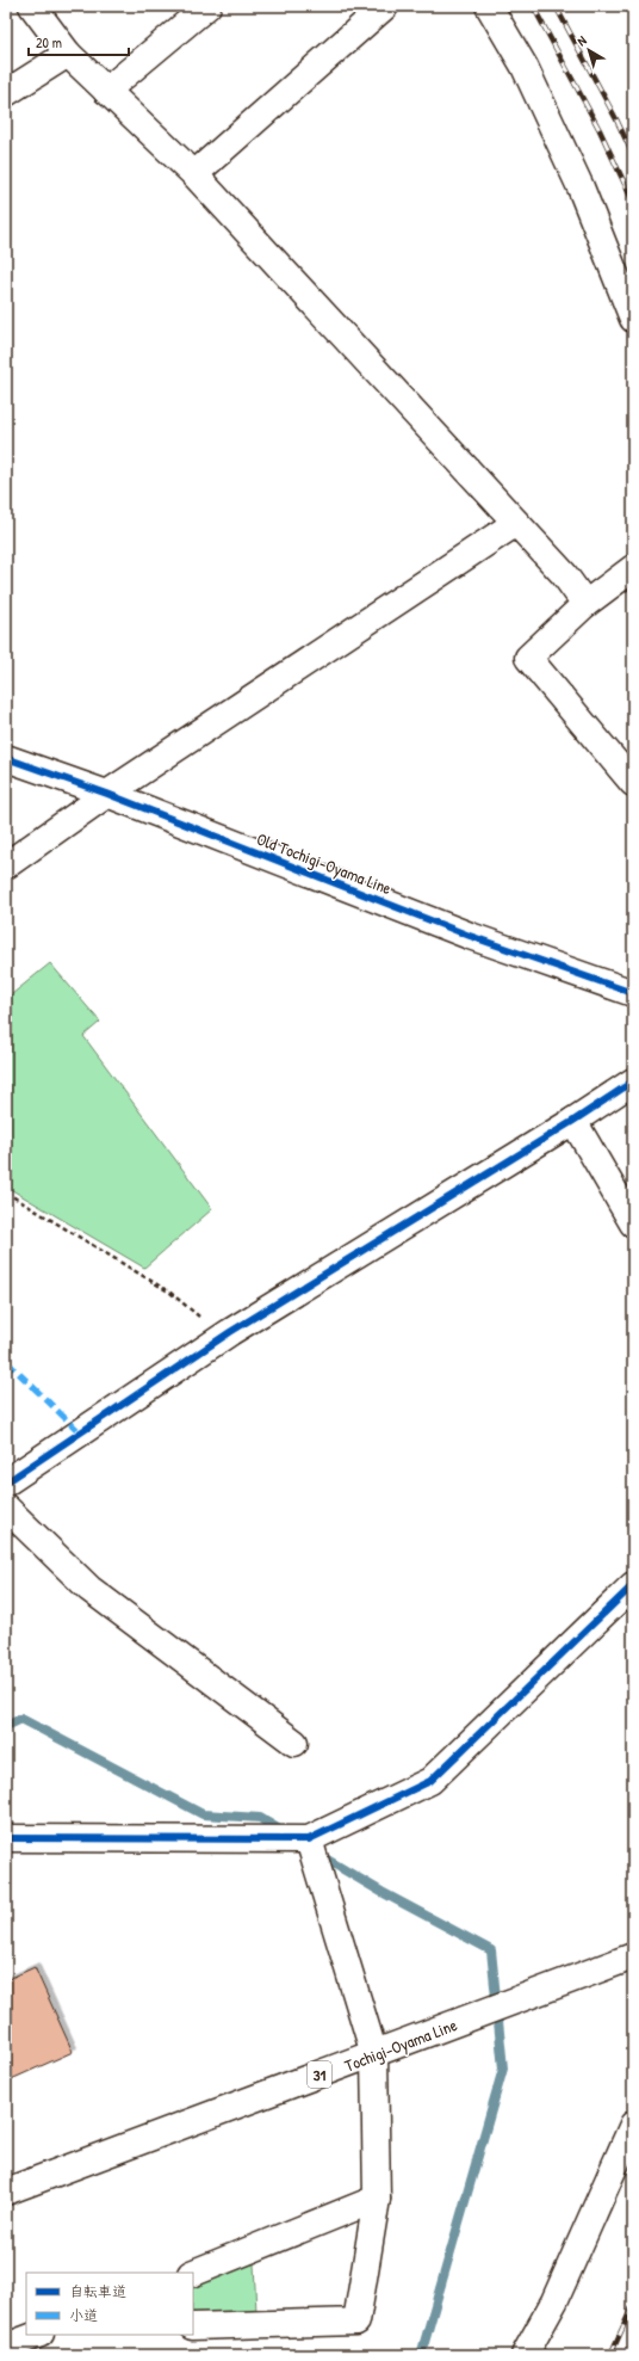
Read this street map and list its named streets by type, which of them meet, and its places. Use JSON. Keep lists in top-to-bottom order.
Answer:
{
  "streets": {
    "street": ["Old Tochigi-Oyama Line", "Tochigi-Oyama Line", "31"]
  },
  "legend": ["自転車道", "小道"],
  "scale_bar": "20 m",
  "north": "top left"
}
